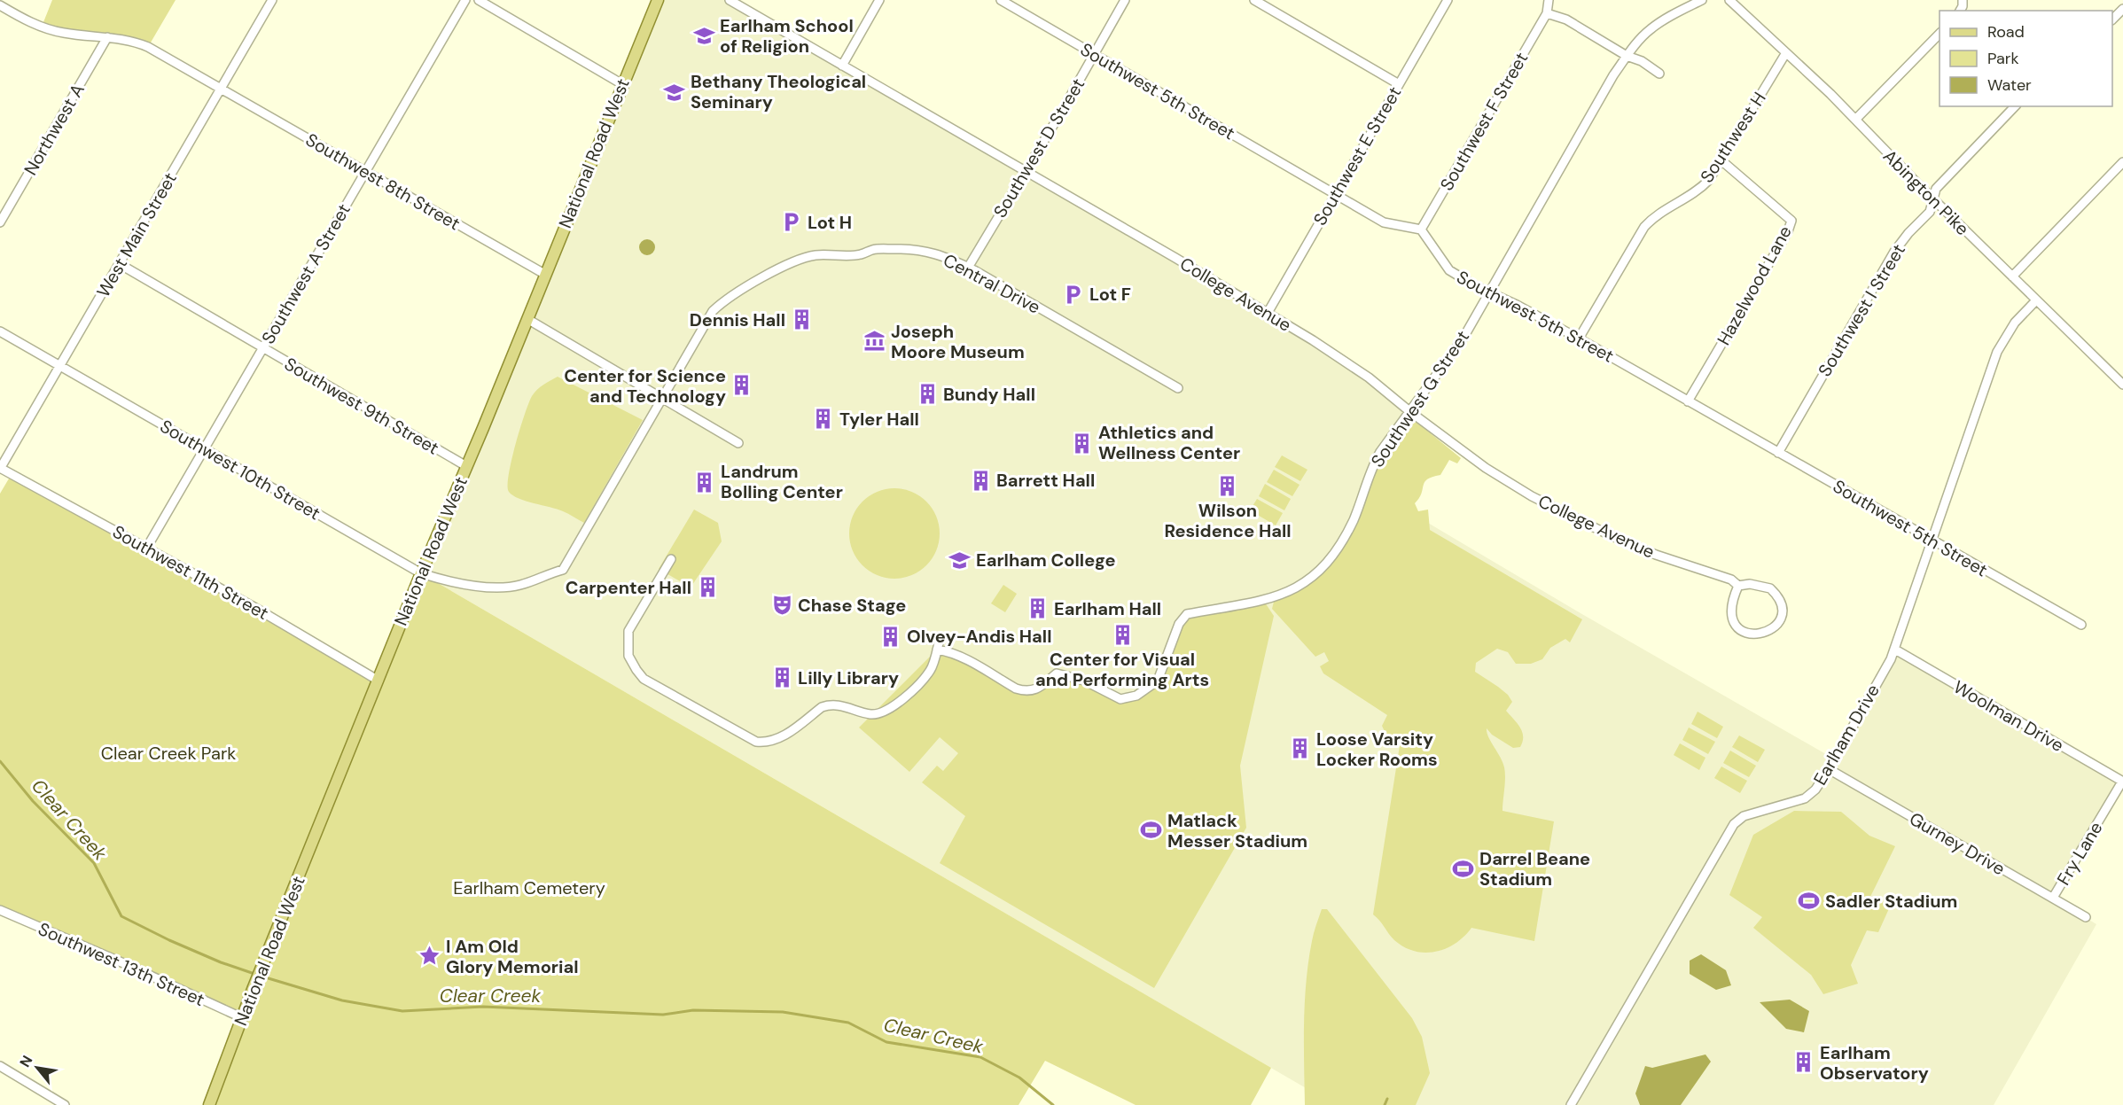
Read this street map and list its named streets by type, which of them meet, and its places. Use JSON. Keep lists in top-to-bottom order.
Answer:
{
  "streets": {
    "main road": ["National Road West"],
    "street": [
      "Southwest 5th Street",
      "Southwest F Street",
      "Northwest A",
      "Southwest H",
      "Southwest D Street",
      "Southwest E Street",
      "Southwest 8th Street",
      "Abington Pike",
      "West Main Street",
      "Southwest A Street",
      "Central Drive",
      "Hazelwood Lane",
      "College Avenue",
      "Southwest I Street",
      "Southwest G Street",
      "Southwest 9th Street",
      "Southwest 10th Street",
      "Southwest 11th Street",
      "Woolman Drive",
      "Earlham Drive",
      "Gurney Drive",
      "Fry Lane",
      "Southwest 13th Street"
    ]
  },
  "crossings": [
    ["Southwest 5th Street", "Southwest F Street"],
    ["Southwest 5th Street", "Southwest H"],
    ["Southwest 5th Street", "Southwest D Street"],
    ["Southwest 5th Street", "Southwest E Street"],
    ["Southwest 5th Street", "Hazelwood Lane"],
    ["Southwest 5th Street", "Southwest I Street"],
    ["Southwest 5th Street", "Southwest G Street"],
    ["Southwest 5th Street", "Earlham Drive"],
    ["Northwest A", "Southwest 8th Street"],
    ["Southwest H", "Abington Pike"],
    ["Southwest H", "Hazelwood Lane"],
    ["Southwest D Street", "Central Drive"],
    ["Southwest D Street", "College Avenue"],
    ["National Road West", "Southwest 8th Street"],
    ["National Road West", "Central Drive"],
    ["National Road West", "Southwest 9th Street"],
    ["National Road West", "Southwest 10th Street"],
    ["National Road West", "Southwest 11th Street"],
    ["National Road West", "Southwest 13th Street"],
    ["Southwest E Street", "College Avenue"],
    ["Southwest 8th Street", "West Main Street"],
    ["Southwest 8th Street", "Southwest A Street"],
    ["Abington Pike", "Southwest I Street"],
    ["Abington Pike", "Earlham Drive"],
    ["West Main Street", "Southwest 9th Street"],
    ["West Main Street", "Southwest 10th Street"],
    ["West Main Street", "Southwest 11th Street"],
    ["Southwest A Street", "Southwest 9th Street"],
    ["Southwest A Street", "Southwest 10th Street"],
    ["Southwest A Street", "Southwest 11th Street"],
    ["Central Drive", "Southwest 10th Street"],
    ["College Avenue", "Southwest G Street"],
    ["Woolman Drive", "Earlham Drive"],
    ["Woolman Drive", "Fry Lane"],
    ["Earlham Drive", "Gurney Drive"],
    ["Gurney Drive", "Fry Lane"]
  ],
  "water": ["Clear Creek"],
  "parks": ["Clear Creek Park", "Earlham Cemetery"],
  "places": {
    "school or university": ["Earlham School of Religion", "Bethany Theological Seminary", "Earlham College"],
    "parking": ["Lot H", "Lot F"],
    "building": [
      "Dennis Hall",
      "Center for Science and Technology",
      "Bundy Hall",
      "Tyler Hall",
      "Athletics and Wellness Center",
      "Barrett Hall",
      "Landrum Bolling Center",
      "Wilson Residence Hall",
      "Carpenter Hall",
      "Earlham Hall",
      "Center for Visual and Performing Arts",
      "Olvey-Andis Hall",
      "Lilly Library",
      "Loose Varsity Locker Rooms",
      "Earlham Observatory"
    ],
    "museum": ["Joseph Moore Museum"],
    "theatre": ["Chase Stage"],
    "sports": ["Matlack Messer Stadium", "Darrel Beane Stadium", "Sadler Stadium"],
    "place": ["I Am Old Glory Memorial"]
  },
  "legend": ["Road", "Park", "Water"],
  "north": "top left"
}
